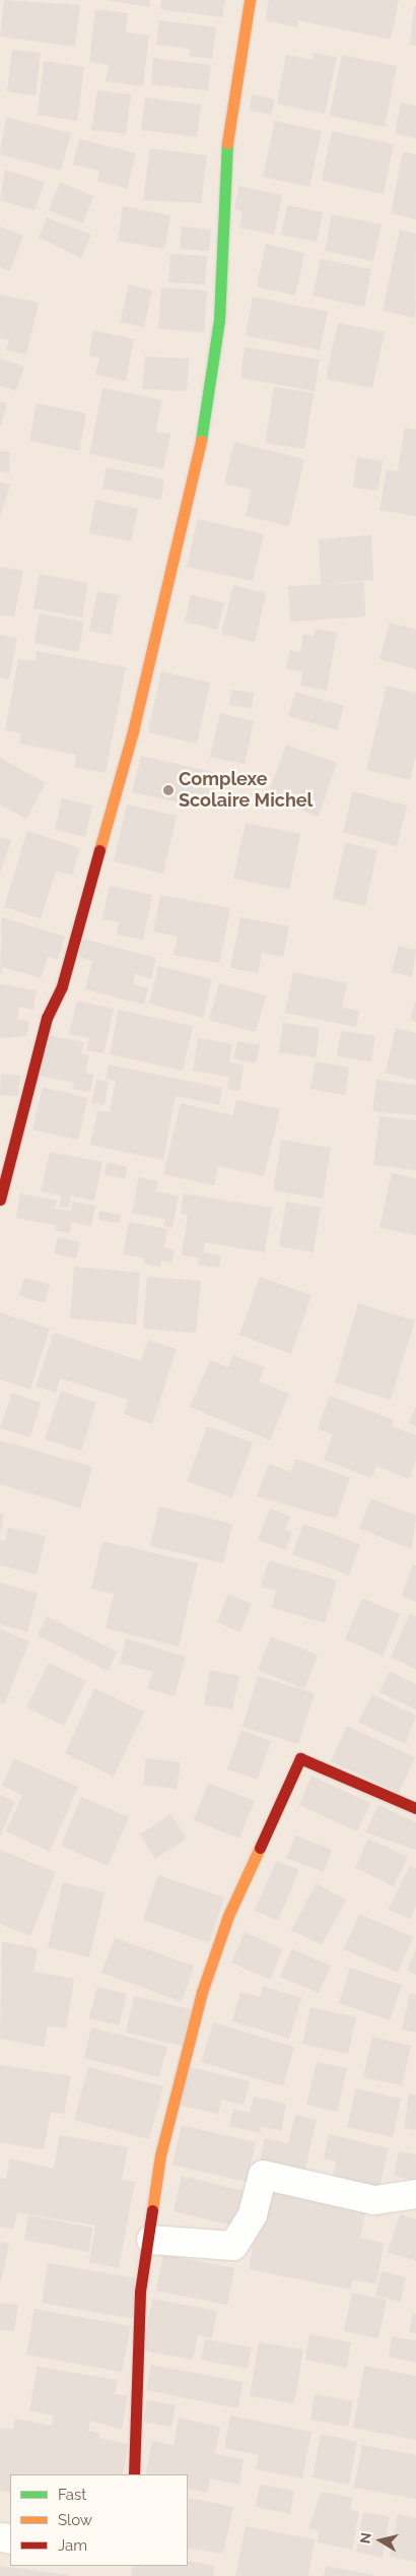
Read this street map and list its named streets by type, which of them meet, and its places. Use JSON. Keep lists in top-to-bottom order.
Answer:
{
  "places": ["Complexe Scolaire Michel"],
  "legend": ["Fast", "Slow", "Jam"],
  "north": "left"
}
